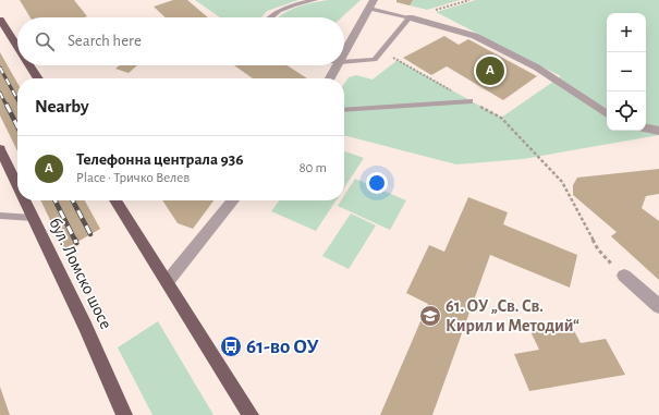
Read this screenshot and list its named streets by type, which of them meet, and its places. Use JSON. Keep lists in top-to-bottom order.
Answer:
{
  "streets": {
    "main road": ["бул. Ломско шосе"]
  },
  "places": {
    "school or university": ["61. ОУ „Св. Св. Кирил и Методий“"],
    "bus stop": ["61-во ОУ"]
  },
  "page": {
    "map_buttons": ["+", "−"],
    "search": "Search here",
    "pins": "A",
    "heading": "Nearby",
    "list": [
      {
        "mark": "A",
        "name": "Телефонна централа 936",
        "note": "Place · Тричко Велев",
        "value": "80 m"
      }
    ]
  }
}
